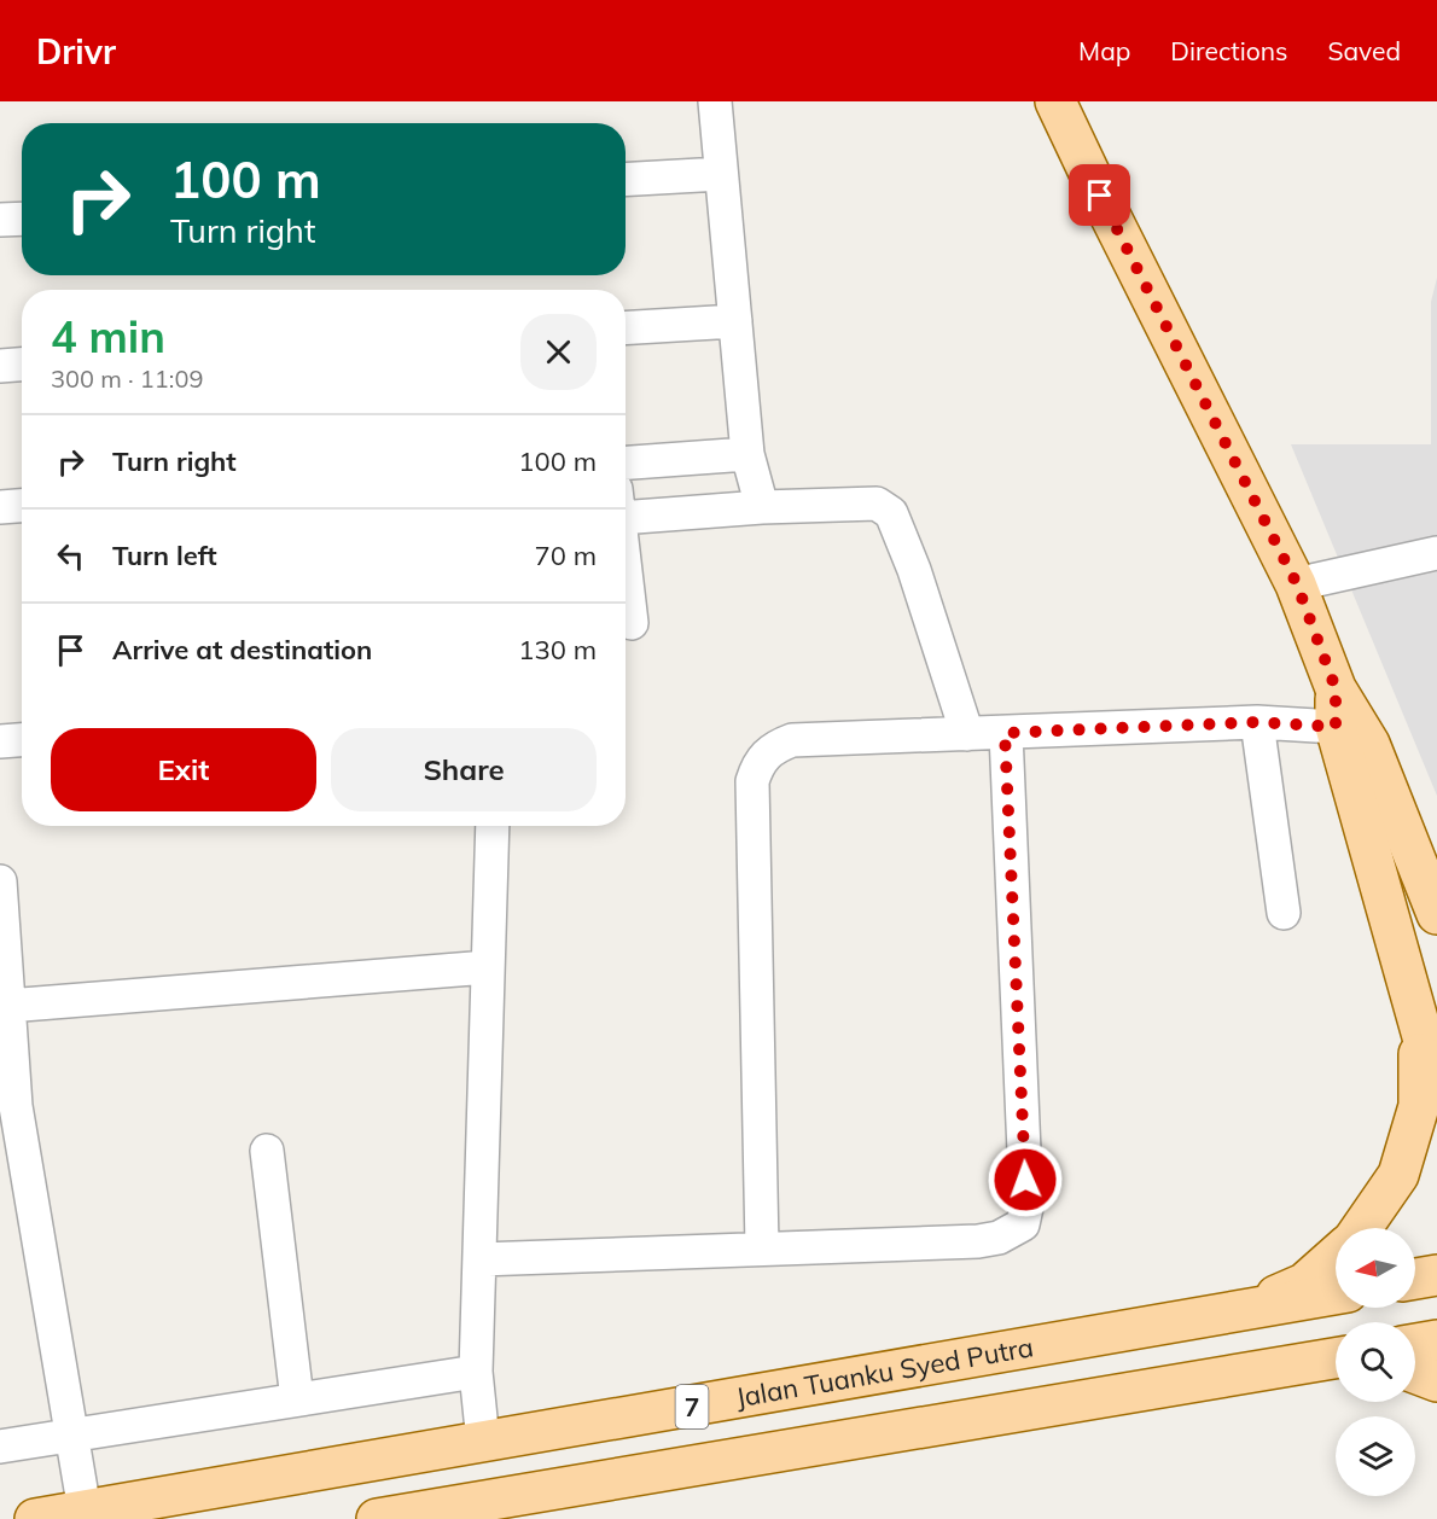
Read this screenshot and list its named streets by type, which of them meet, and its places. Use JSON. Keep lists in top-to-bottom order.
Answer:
{
  "streets": {
    "main road": ["Jalan Tuanku Syed Putra", "7"]
  },
  "north": "left",
  "page": {
    "header": "Drivr",
    "nav": ["Map", "Directions", "Saved"],
    "turn": ["100 m", "Turn right"],
    "heading": ["4 min", "300 m · 11:09"],
    "list": [
      {
        "name": "Turn right",
        "value": "100 m"
      },
      {
        "name": "Turn left",
        "value": "70 m"
      },
      {
        "name": "Arrive at destination",
        "value": "130 m"
      }
    ],
    "buttons": ["Exit", "Share"]
  }
}
